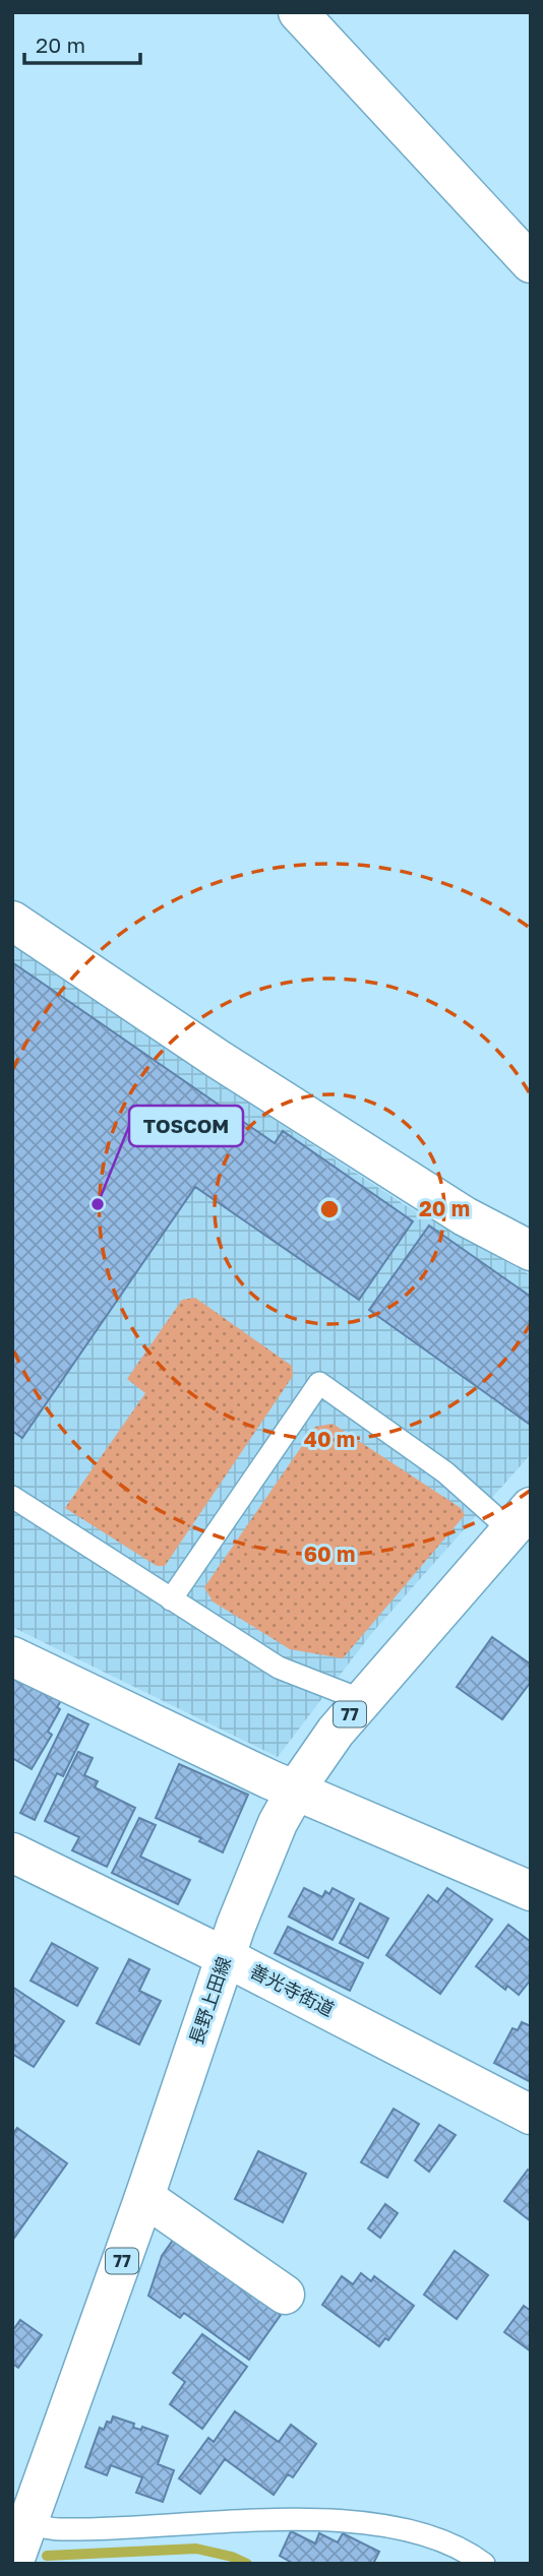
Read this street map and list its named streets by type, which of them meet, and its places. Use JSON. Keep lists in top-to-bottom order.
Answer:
{
  "streets": {
    "street": ["77", "善光寺街道", "長野上田線"]
  },
  "crossings": [
    ["善光寺街道", "長野上田線"]
  ],
  "places": ["TOSCOM"],
  "scale_bar": "20 m",
  "rings": ["20 m", "40 m", "60 m"]
}
